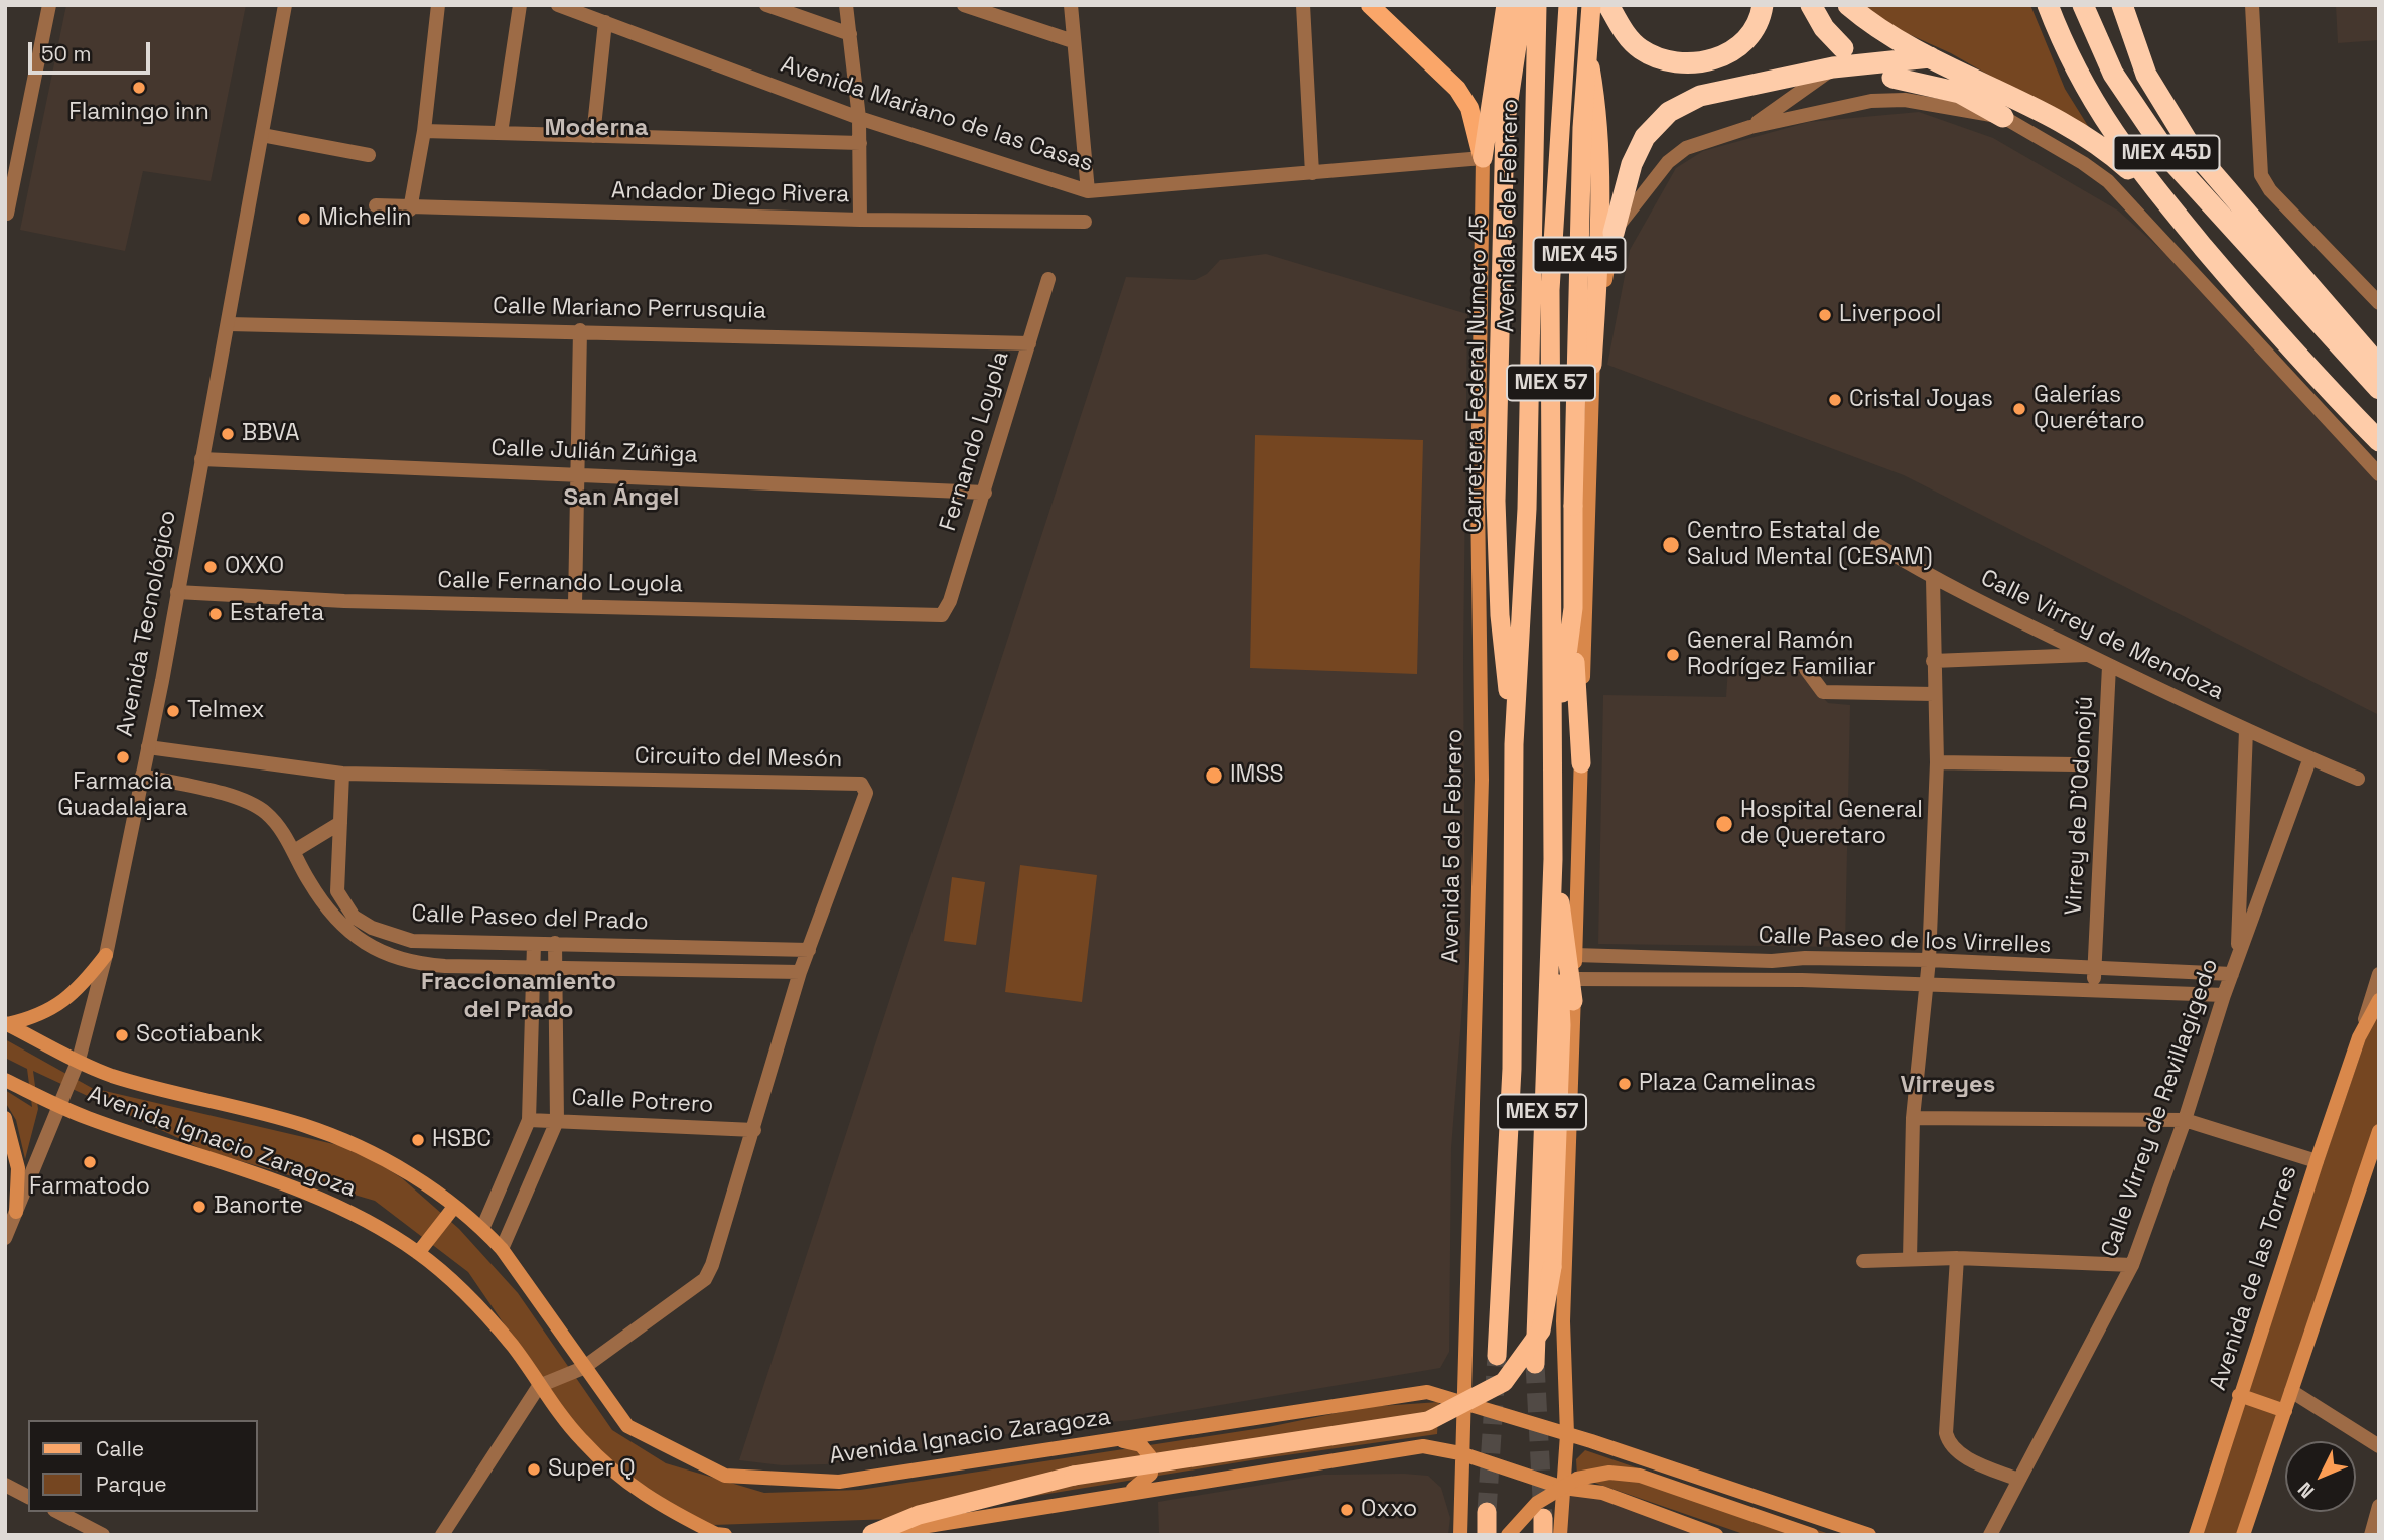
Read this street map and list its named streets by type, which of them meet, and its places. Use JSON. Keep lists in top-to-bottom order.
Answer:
{
  "streets": {
    "highway": [
      "MEX 45D",
      "Avenida 5 de Febrero",
      "MEX 45",
      "Carretera Federal Número 45",
      "MEX 57"
    ],
    "main road": ["Avenida Ignacio Zaragoza", "Avenida de las Torres"],
    "street": [
      "Avenida Mariano de las Casas",
      "Andador Diego Rivera",
      "Calle Mariano Perrusquia",
      "Fernando Loyola",
      "Calle Julián Zúñiga",
      "Calle Fernando Loyola",
      "Avenida Tecnológico",
      "Calle Virrey de Mendoza",
      "Circuito del Mesón",
      "Virrey de D'Odonojú",
      "Calle Paseo del Prado",
      "Calle Paseo de los Virrelles",
      "Calle Potrero",
      "Calle Virrey de Revillagigedo"
    ]
  },
  "crossings": [
    ["Avenida Mariano de las Casas", "Avenida 5 de Febrero"],
    ["Avenida 5 de Febrero", "MEX 45"],
    ["Avenida 5 de Febrero", "Carretera Federal Número 45"],
    ["Avenida 5 de Febrero", "MEX 57"],
    ["Avenida 5 de Febrero", "Avenida Ignacio Zaragoza"],
    ["Calle Mariano Perrusquia", "Fernando Loyola"],
    ["Calle Mariano Perrusquia", "Avenida Tecnológico"],
    ["Fernando Loyola", "Calle Julián Zúñiga"],
    ["Fernando Loyola", "Calle Fernando Loyola"],
    ["Calle Julián Zúñiga", "Avenida Tecnológico"],
    ["Calle Fernando Loyola", "Avenida Tecnológico"],
    ["Avenida Tecnológico", "Circuito del Mesón"],
    ["Avenida Tecnológico", "Calle Paseo del Prado"],
    ["Avenida Tecnológico", "Avenida Ignacio Zaragoza"],
    ["Calle Virrey de Mendoza", "Virrey de D'Odonojú"],
    ["Calle Virrey de Mendoza", "Calle Virrey de Revillagigedo"],
    ["Circuito del Mesón", "Calle Paseo del Prado"],
    ["Circuito del Mesón", "Calle Potrero"],
    ["Circuito del Mesón", "Avenida Ignacio Zaragoza"],
    ["Virrey de D'Odonojú", "Calle Paseo de los Virrelles"],
    ["Calle Paseo de los Virrelles", "Calle Virrey de Revillagigedo"]
  ],
  "districts": [
    "Moderna",
    "San Ángel",
    "Fraccionamiento del Prado",
    "Virreyes"
  ],
  "places": [
    "Flamingo inn",
    "Michelin",
    "Liverpool",
    "Cristal Joyas",
    "Galerías Querétaro",
    "BBVA",
    "Centro Estatal de Salud Mental (CESAM)",
    "OXXO",
    "Estafeta",
    "General Ramón Rodrígez Familiar",
    "Telmex",
    "Farmacia Guadalajara",
    "IMSS",
    "Hospital General de Queretaro",
    "Scotiabank",
    "Plaza Camelinas",
    "HSBC",
    "Farmatodo",
    "Banorte",
    "Super Q",
    "Oxxo"
  ],
  "legend": ["Calle", "Parque"],
  "scale_bar": "50 m",
  "north": "bottom left"
}
